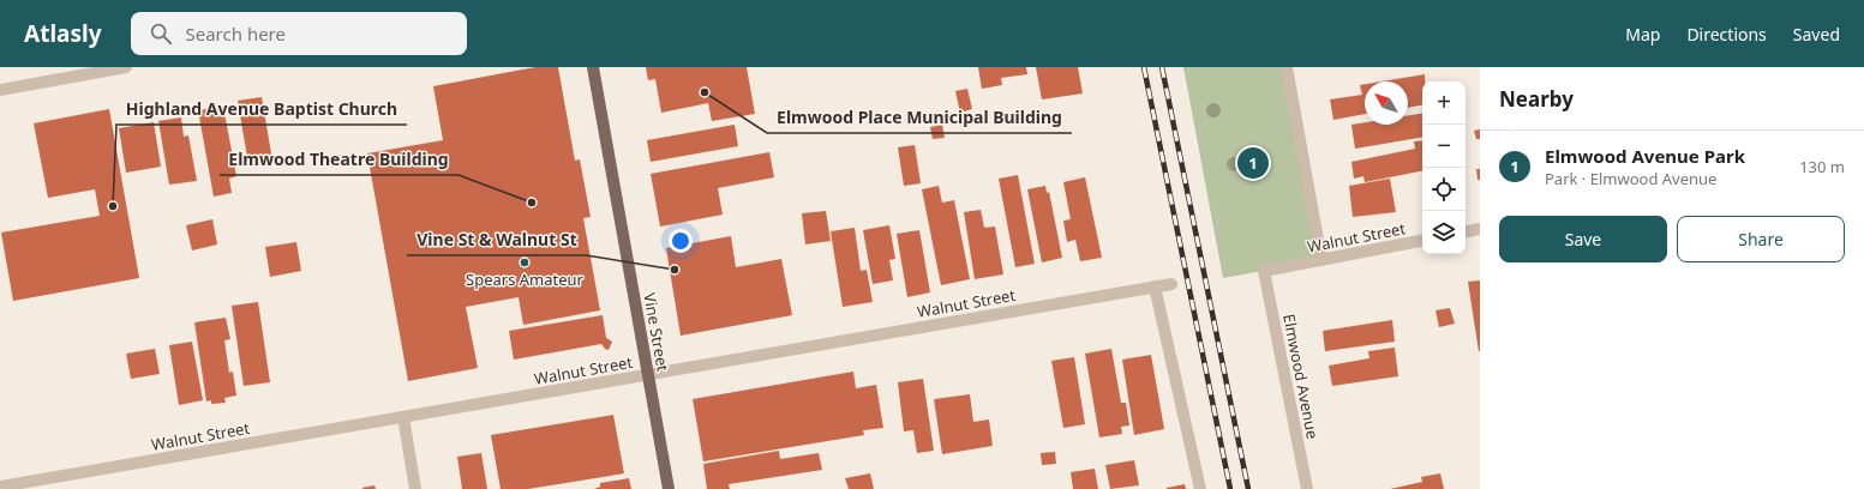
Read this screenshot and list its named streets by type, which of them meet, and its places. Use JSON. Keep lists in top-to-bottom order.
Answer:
{
  "streets": {
    "main road": ["Vine Street"],
    "street": ["Walnut Street", "Elmwood Avenue"]
  },
  "crossings": [
    ["Walnut Street", "Vine Street"],
    ["Walnut Street", "Elmwood Avenue"]
  ],
  "places": [
    "Elmwood Place Municipal Building",
    "Elmwood Theatre Building",
    "Highland Avenue Baptist Church",
    "Spears Amateur",
    "Vine St & Walnut St"
  ],
  "north": "top left",
  "page": {
    "header": "Atlasly",
    "search": "Search here",
    "nav": ["Map", "Directions", "Saved"],
    "heading": "Nearby",
    "map_buttons": ["+", "−"],
    "list": [
      {
        "mark": "1",
        "name": "Elmwood Avenue Park",
        "note": "Park · Elmwood Avenue",
        "value": "130 m"
      }
    ],
    "pins": "1",
    "buttons": ["Save", "Share"]
  }
}
